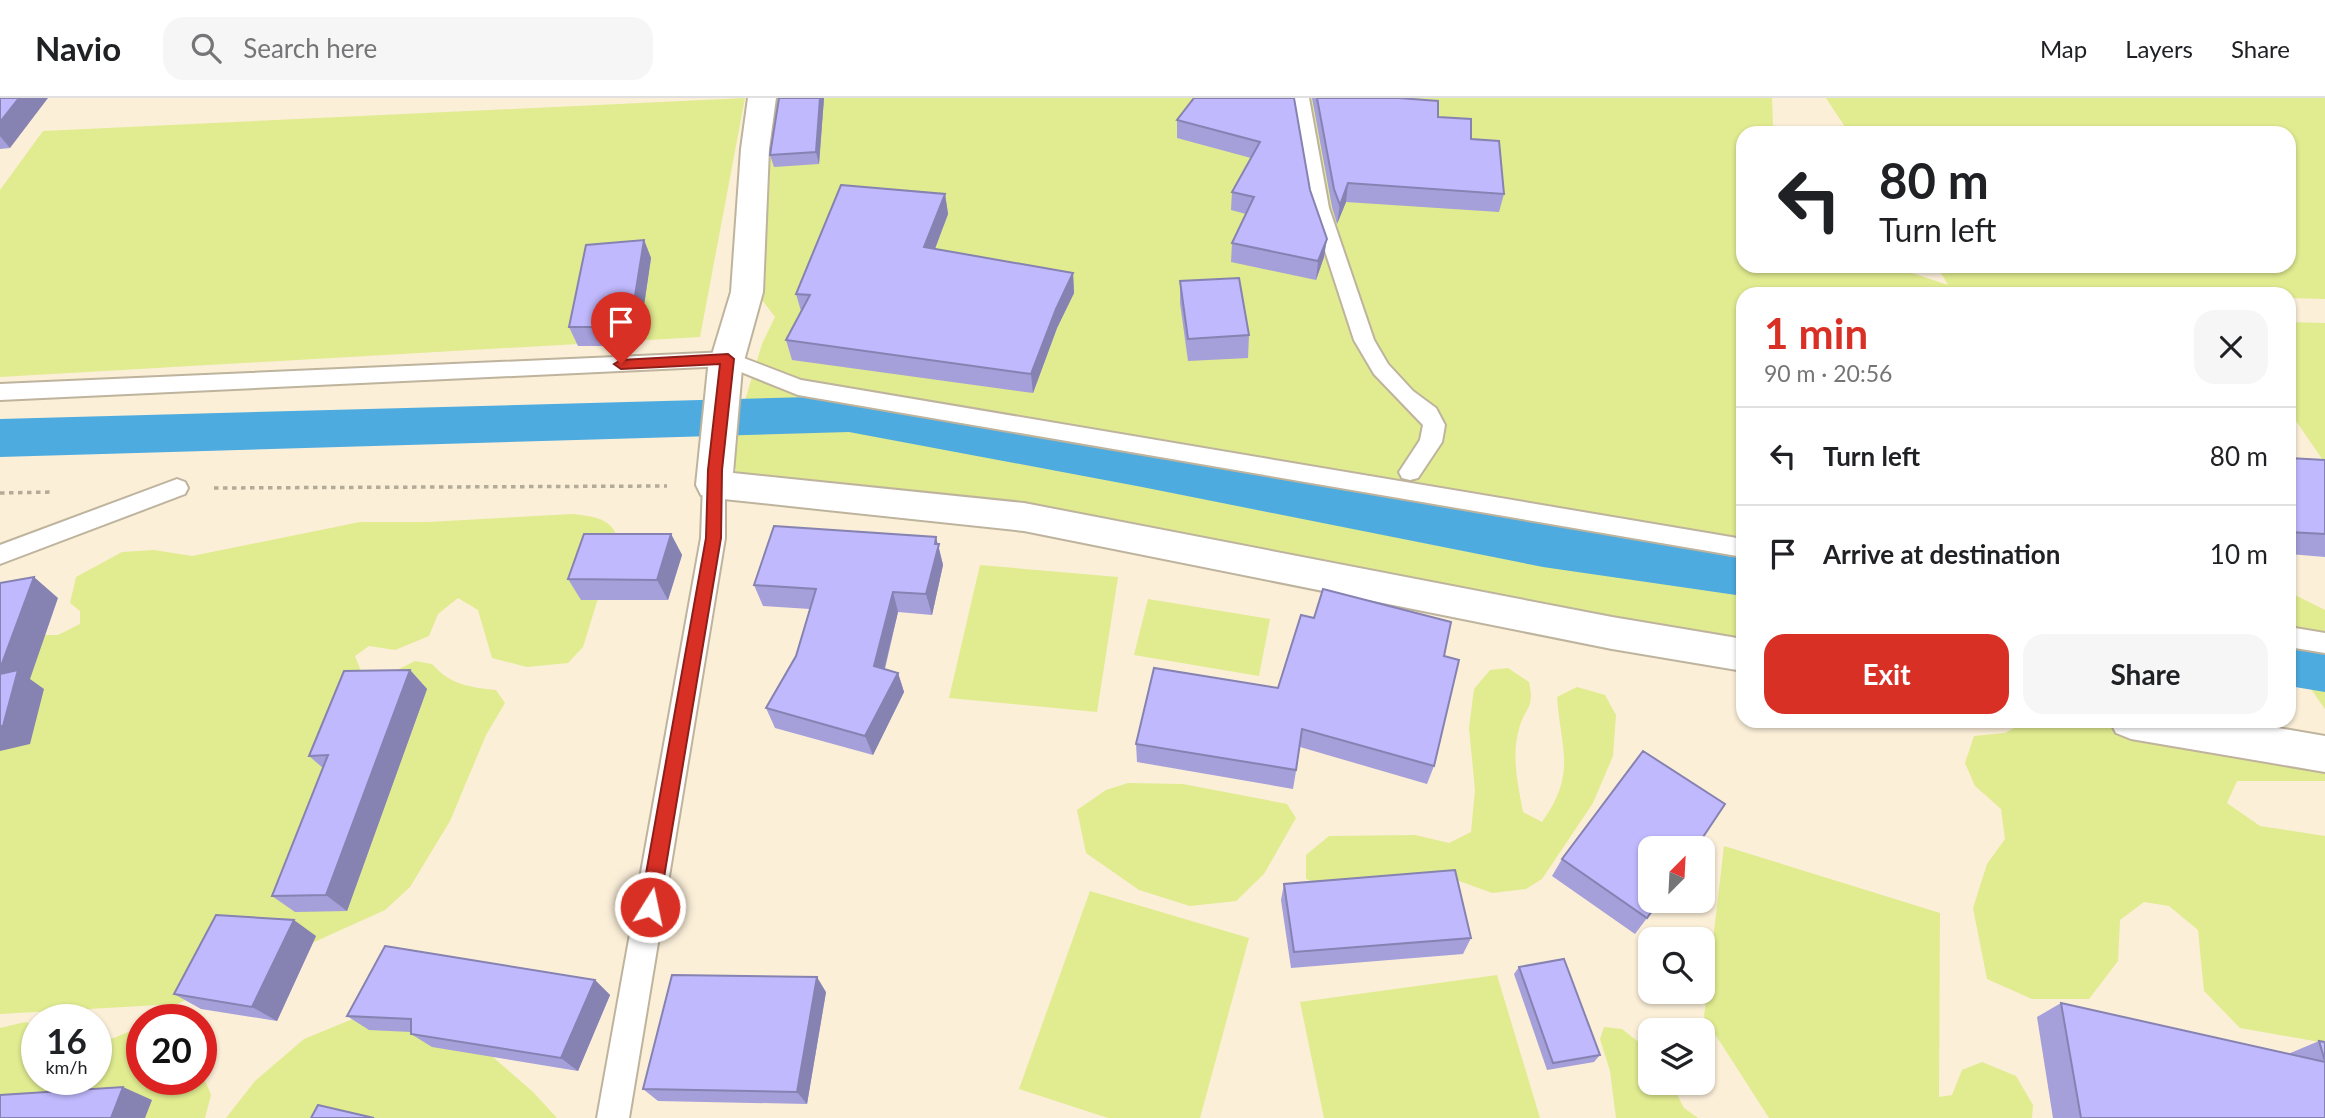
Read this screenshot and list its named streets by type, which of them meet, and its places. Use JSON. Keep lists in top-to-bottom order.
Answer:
{
  "north": "top right",
  "page": {
    "header": "Navio",
    "search": "Search here",
    "nav": ["Map", "Layers", "Share"],
    "turn": ["80 m", "Turn left"],
    "heading": ["1 min", "90 m · 20:56"],
    "list": [
      {
        "name": "Turn left",
        "value": "80 m"
      },
      {
        "name": "Arrive at destination",
        "value": "10 m"
      }
    ],
    "buttons": ["Exit", "Share"],
    "speed": "16 km/h",
    "limit": "20"
  }
}
